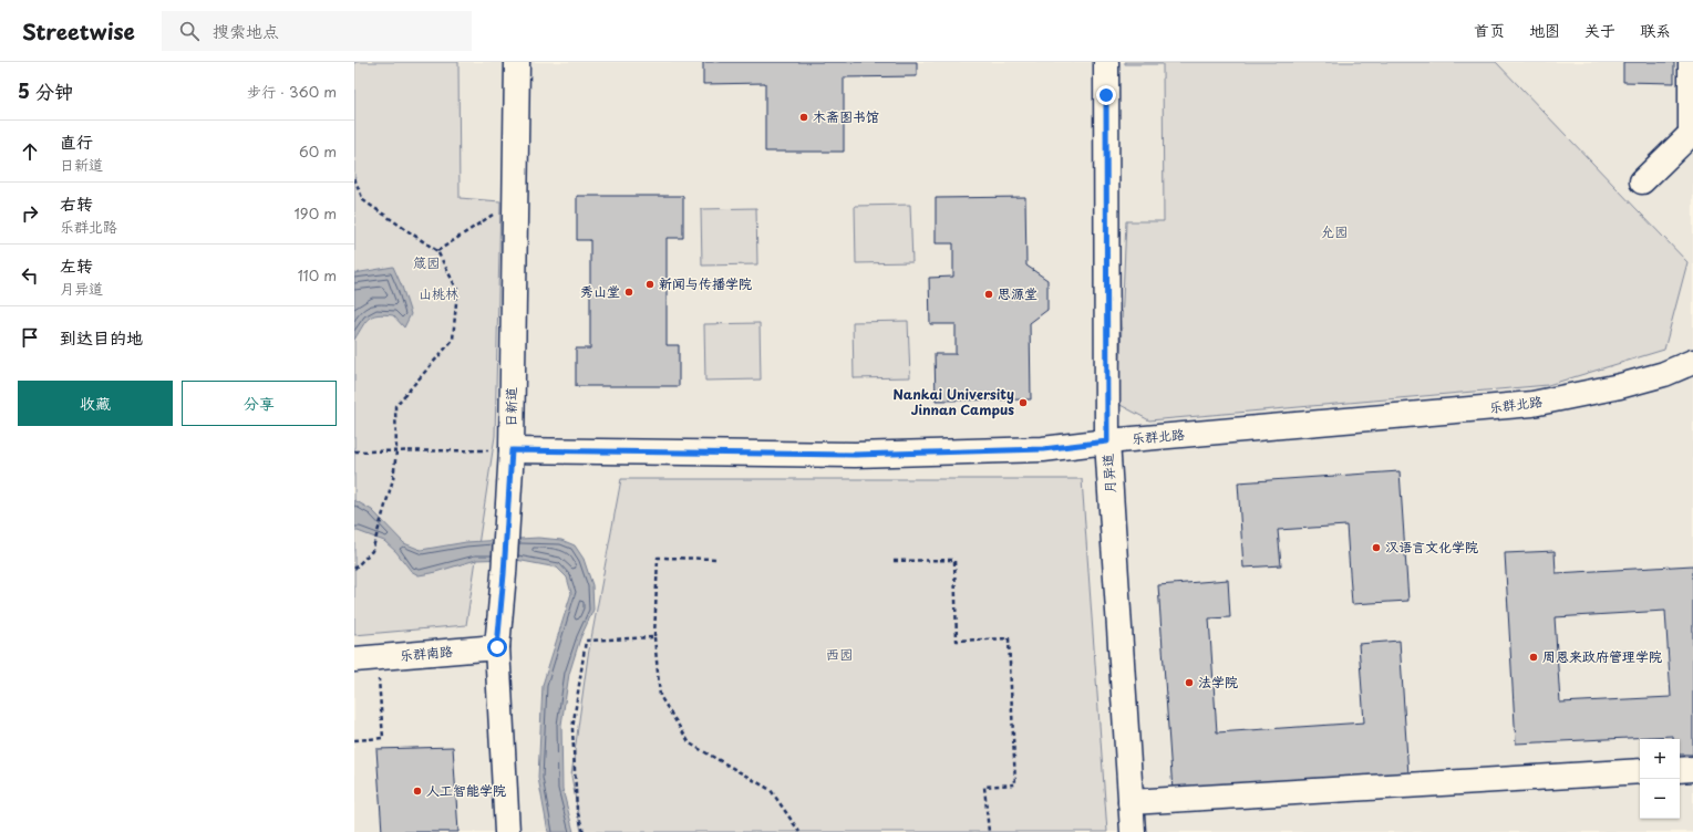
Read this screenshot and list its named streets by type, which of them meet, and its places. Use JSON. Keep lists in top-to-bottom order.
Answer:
{
  "streets": {
    "street": [
      "乐群北路",
      "日新道",
      "月异道",
      "乐群南路"
    ]
  },
  "crossings": [
    ["乐群北路", "日新道"],
    ["乐群北路", "月异道"],
    ["日新道", "乐群南路"]
  ],
  "parks": [
    "允园",
    "箴园",
    "山桃林",
    "西园"
  ],
  "places": [
    "木斋图书馆",
    "新闻与传播学院",
    "秀山堂",
    "思源堂",
    "Nankai University Jinnan Campus",
    "汉语言文化学院",
    "周恩来政府管理学院",
    "法学院",
    "人工智能学院"
  ],
  "page": {
    "header": "Streetwise",
    "search": "搜索地点",
    "nav": [
      "首页",
      "地图",
      "关于",
      "联系"
    ],
    "heading": ["5 分钟", "步行 · 360 m"],
    "list": [
      ["直行", "日新道", "60 m"],
      ["右转", "乐群北路", "190 m"],
      ["左转", "月异道", "110 m"],
      "到达目的地"
    ],
    "buttons": ["收藏", "分享"],
    "map_buttons": ["+", "−"]
  }
}
